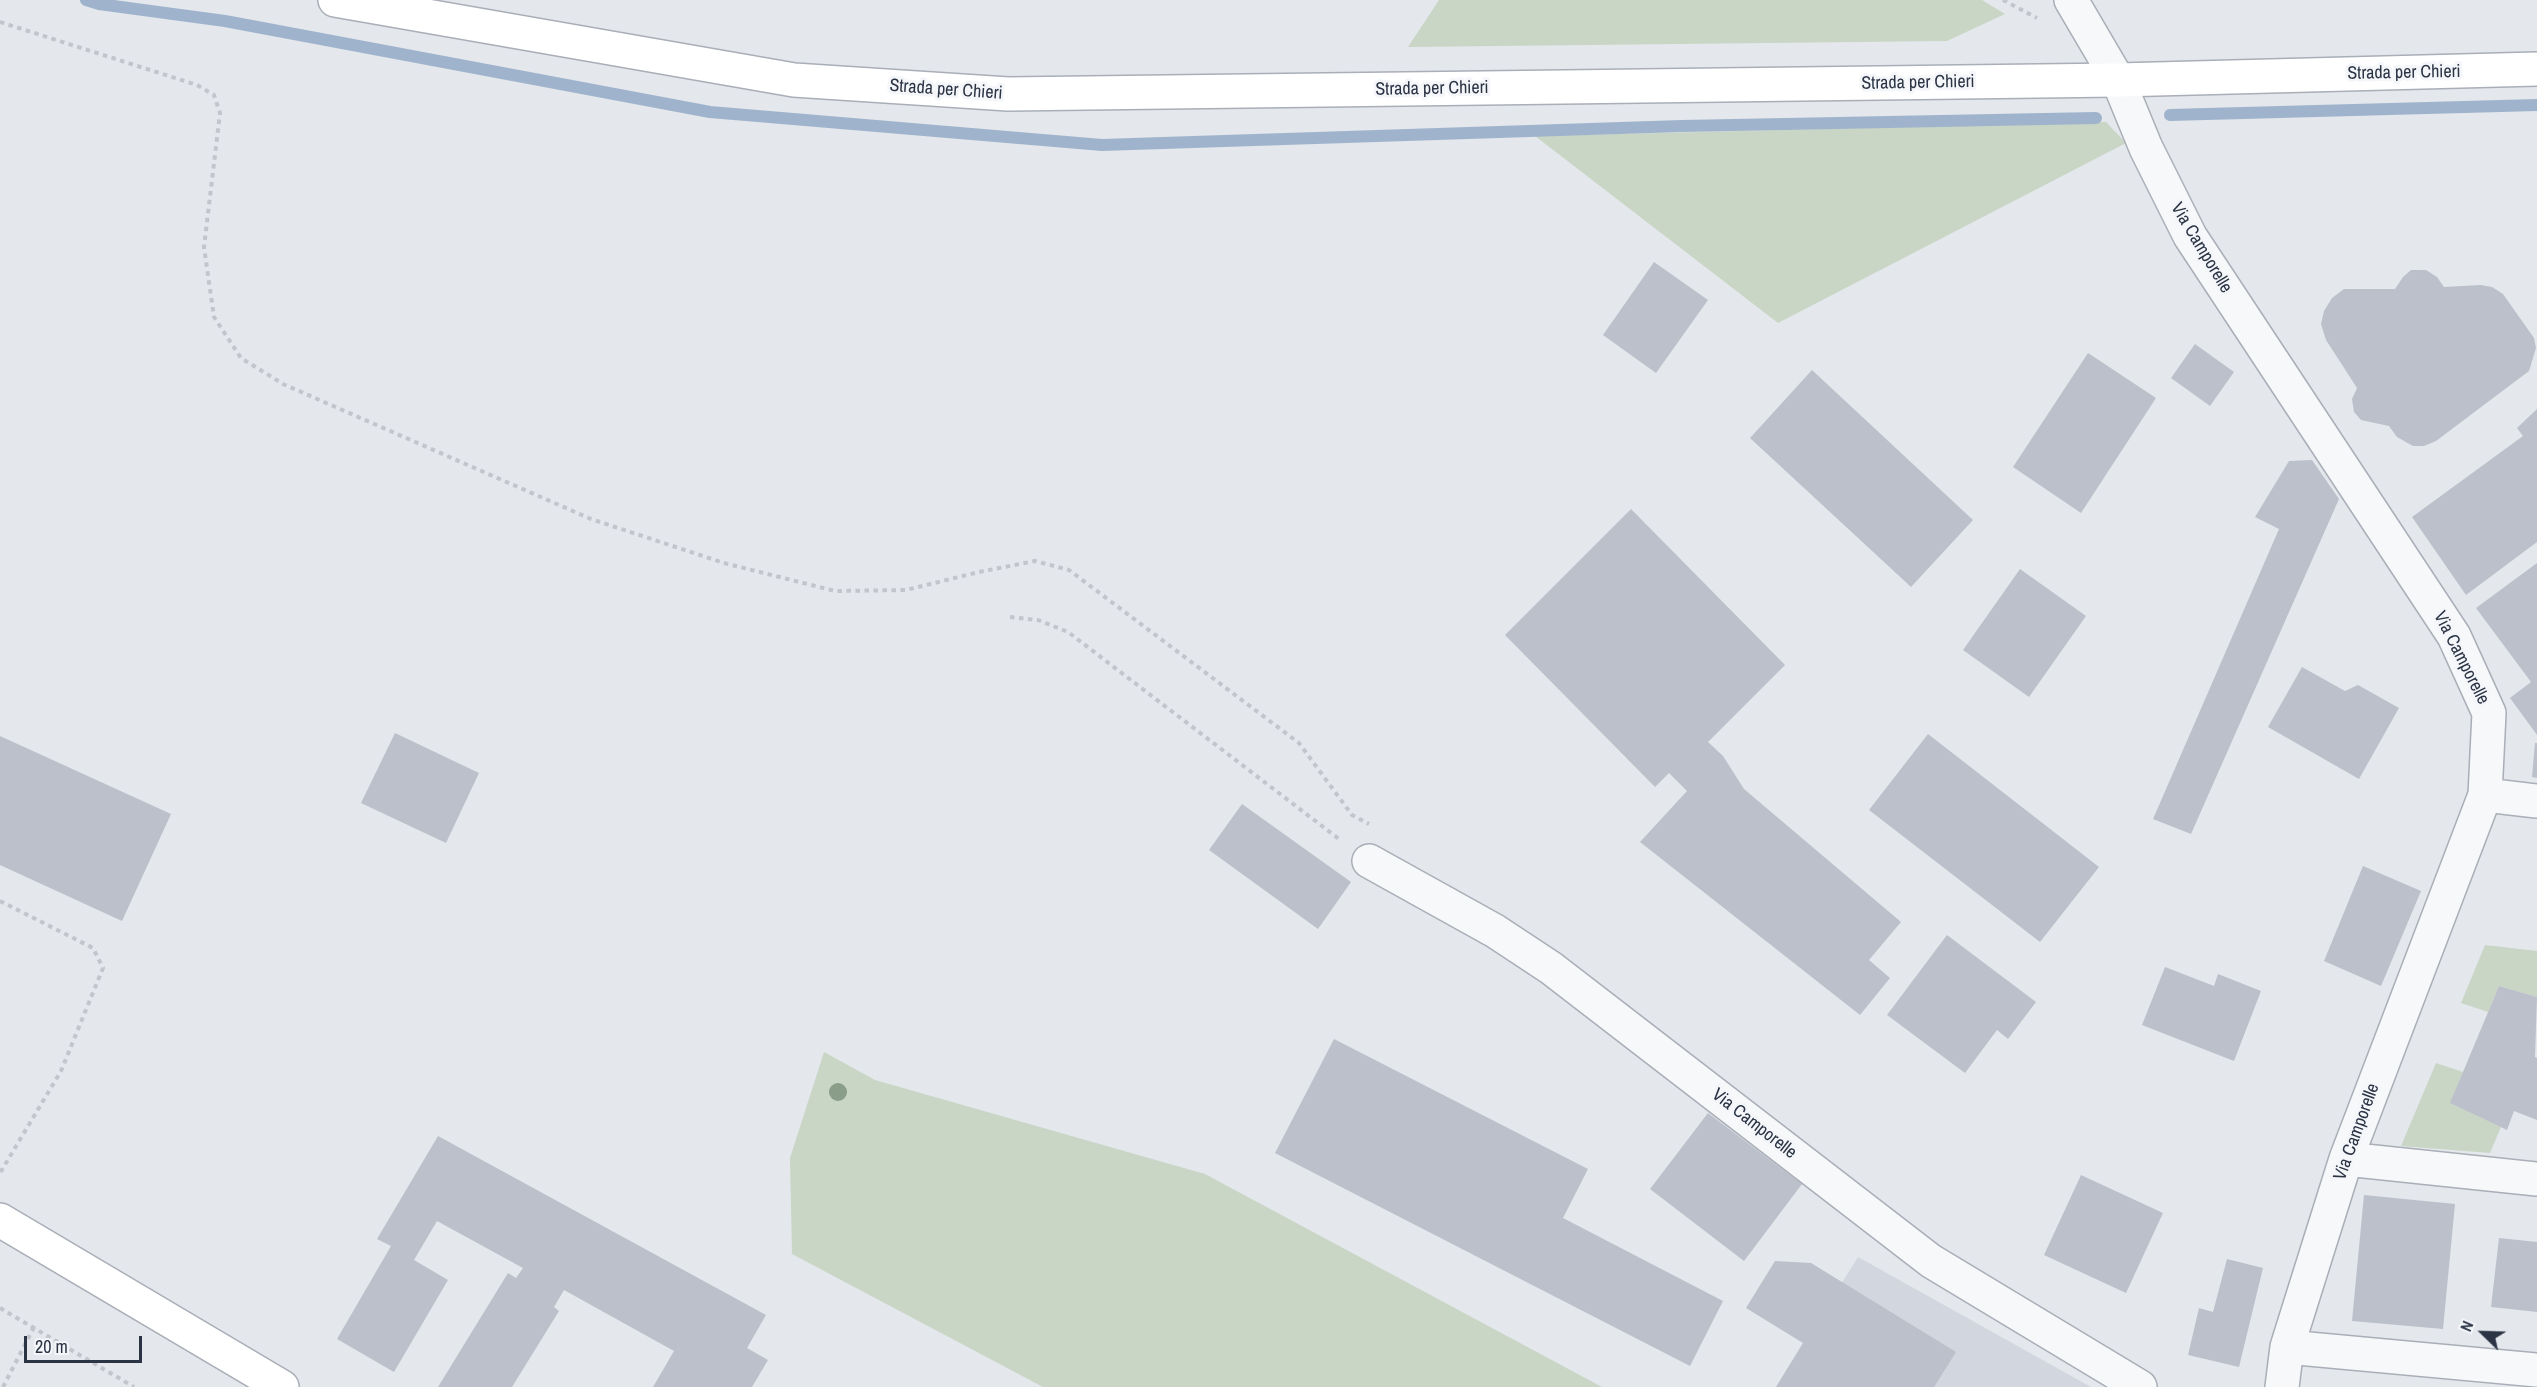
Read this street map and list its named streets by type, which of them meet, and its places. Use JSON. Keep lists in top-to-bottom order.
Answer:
{
  "streets": {
    "main road": ["Strada per Chieri"],
    "street": ["Via Camporelle"]
  },
  "crossings": [
    ["Strada per Chieri", "Via Camporelle"]
  ],
  "scale_bar": "20 m",
  "north": "top left"
}
